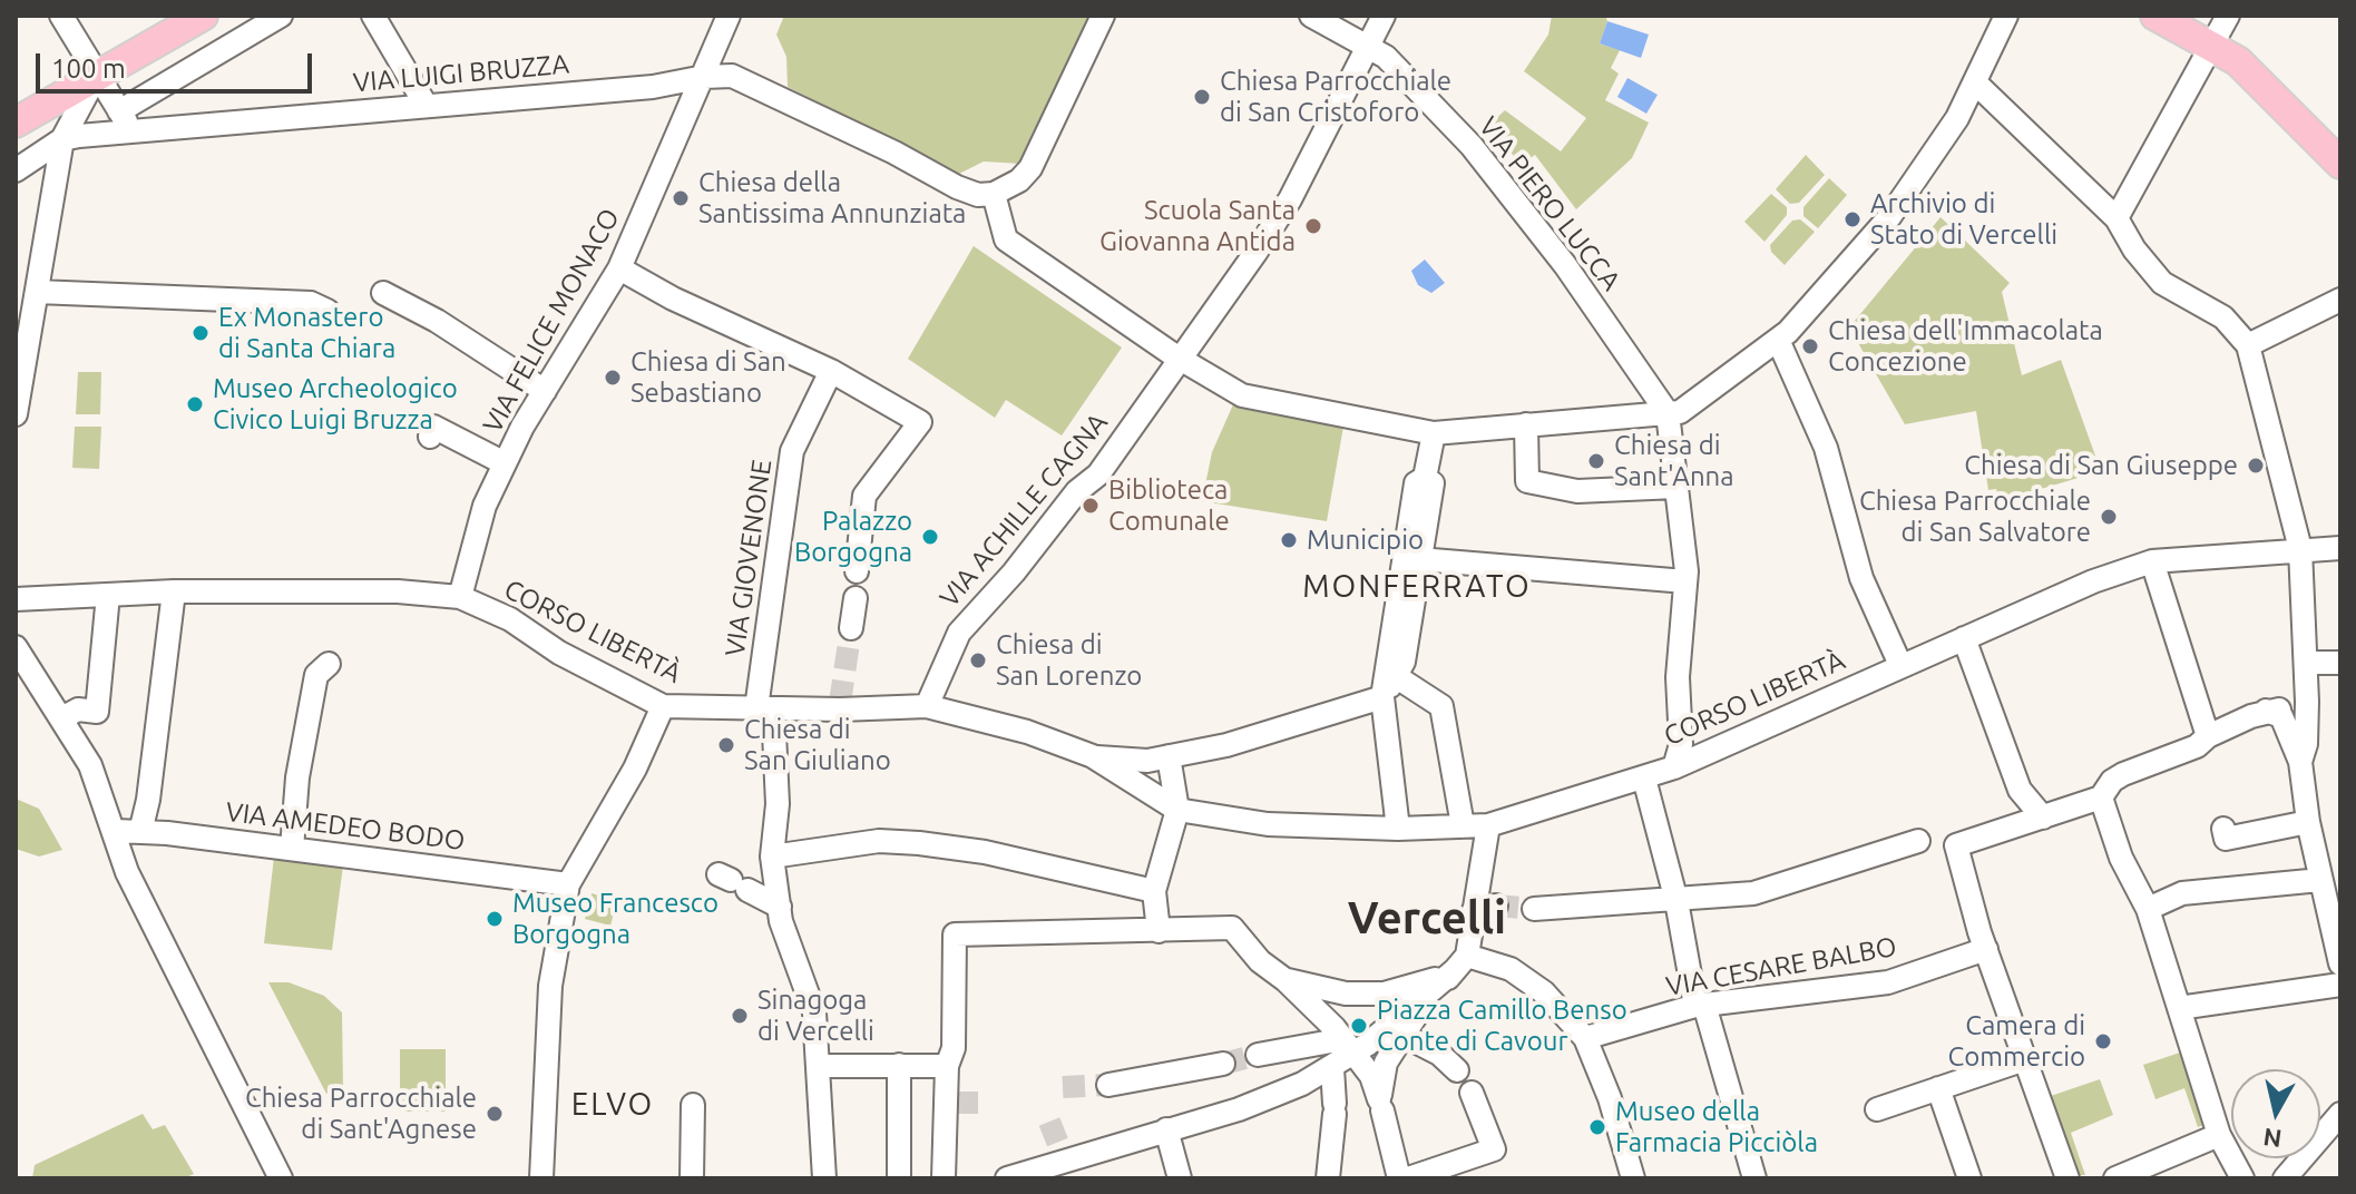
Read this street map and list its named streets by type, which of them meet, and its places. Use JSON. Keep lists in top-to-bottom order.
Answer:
{
  "streets": {
    "street": [
      "VIA LUIGI BRUZZA",
      "VIA PIERO LUCCA",
      "VIA FELICE MONACO",
      "VIA ACHILLE CAGNA",
      "VIA GIOVENONE",
      "CORSO LIBERTÀ",
      "VIA AMEDEO BODO",
      "VIA CESARE BALBO"
    ]
  },
  "crossings": [
    ["VIA LUIGI BRUZZA", "VIA FELICE MONACO"],
    ["VIA PIERO LUCCA", "VIA ACHILLE CAGNA"],
    ["VIA FELICE MONACO", "CORSO LIBERTÀ"],
    ["VIA ACHILLE CAGNA", "CORSO LIBERTÀ"],
    ["VIA GIOVENONE", "CORSO LIBERTÀ"]
  ],
  "districts": ["MONFERRATO", "Vercelli", "ELVO"],
  "places": [
    "Chiesa Parrocchiale di San Cristoforo",
    "Chiesa della Santissima Annunziata",
    "Archivio di Stato di Vercelli",
    "Scuola Santa Giovanna Antida",
    "Ex Monastero di Santa Chiara",
    "Chiesa dell'Immacolata Concezione",
    "Chiesa di San Sebastiano",
    "Museo Archeologico Civico Luigi Bruzza",
    "Chiesa di Sant'Anna",
    "Chiesa di San Giuseppe",
    "Biblioteca Comunale",
    "Chiesa Parrocchiale di San Salvatore",
    "Palazzo Borgogna",
    "Municipio",
    "Chiesa di San Lorenzo",
    "Chiesa di San Giuliano",
    "Museo Francesco Borgogna",
    "Sinagoga di Vercelli",
    "Piazza Camillo Benso Conte di Cavour",
    "Camera di Commercio",
    "Chiesa Parrocchiale di Sant'Agnese",
    "Museo della Farmacia Picciòla"
  ],
  "scale_bar": "100 m",
  "north": "bottom"
}
